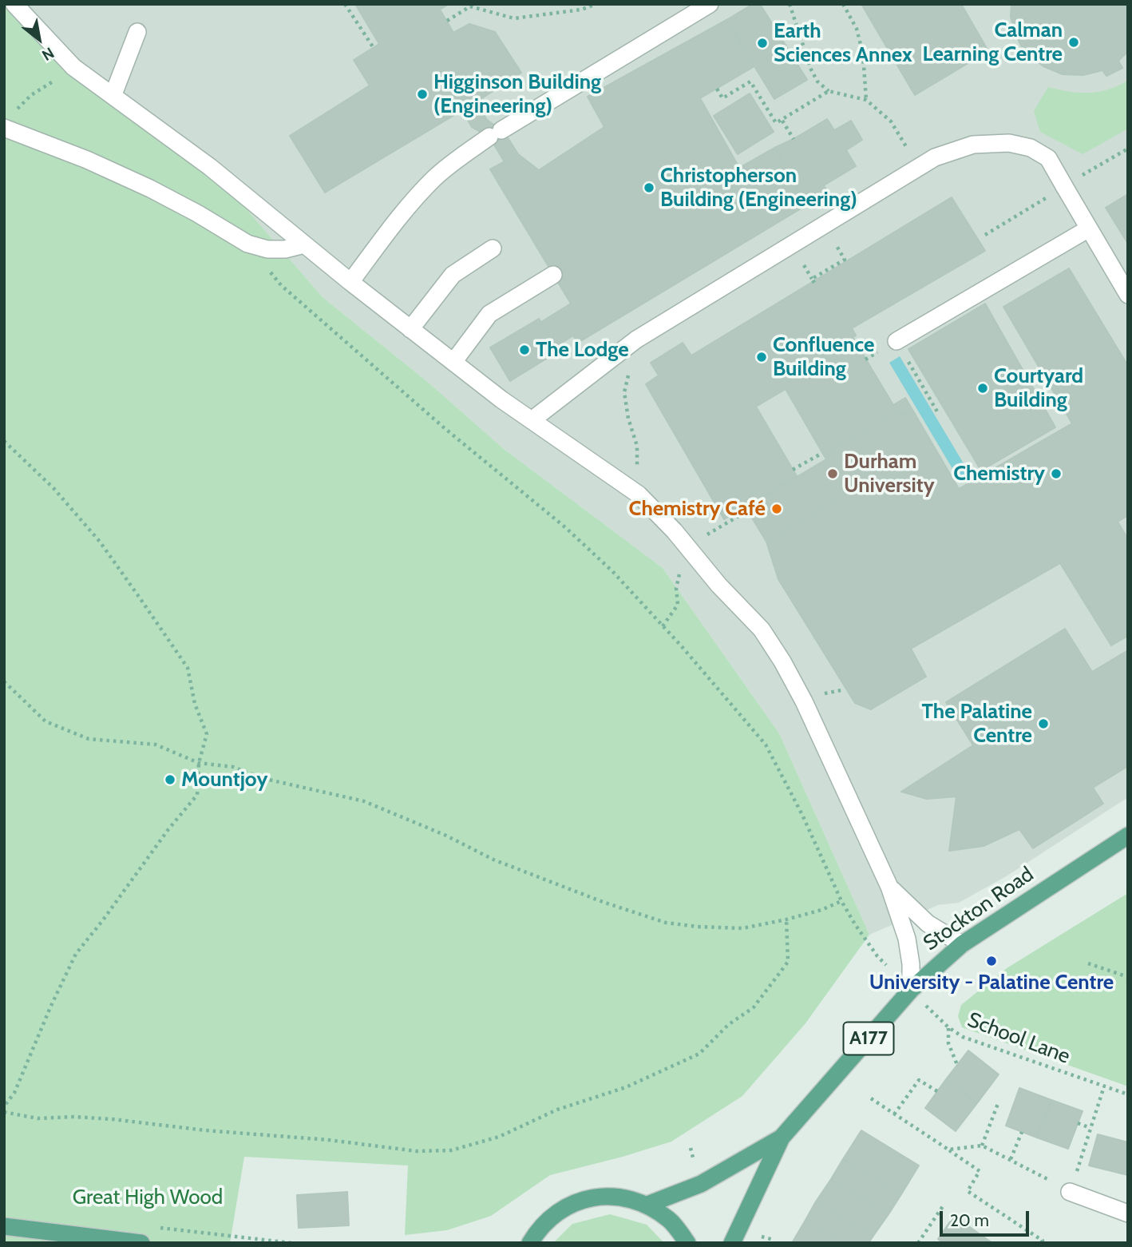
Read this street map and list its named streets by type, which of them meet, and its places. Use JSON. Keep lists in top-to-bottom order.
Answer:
{
  "streets": {
    "main road": ["Stockton Road", "A177"],
    "path": ["School Lane"]
  },
  "crossings": [
    ["Stockton Road", "School Lane"]
  ],
  "parks": ["Great High Wood"],
  "places": [
    "Calman Learning Centre",
    "Earth Sciences Annex",
    "Higginson Building (Engineering)",
    "Christopherson Building (Engineering)",
    "The Lodge",
    "Confluence Building",
    "Courtyard Building",
    "Durham University",
    "Chemistry",
    "Chemistry Café",
    "The Palatine Centre",
    "Mountjoy",
    "University - Palatine Centre"
  ],
  "scale_bar": "20 m",
  "north": "bottom right"
}
